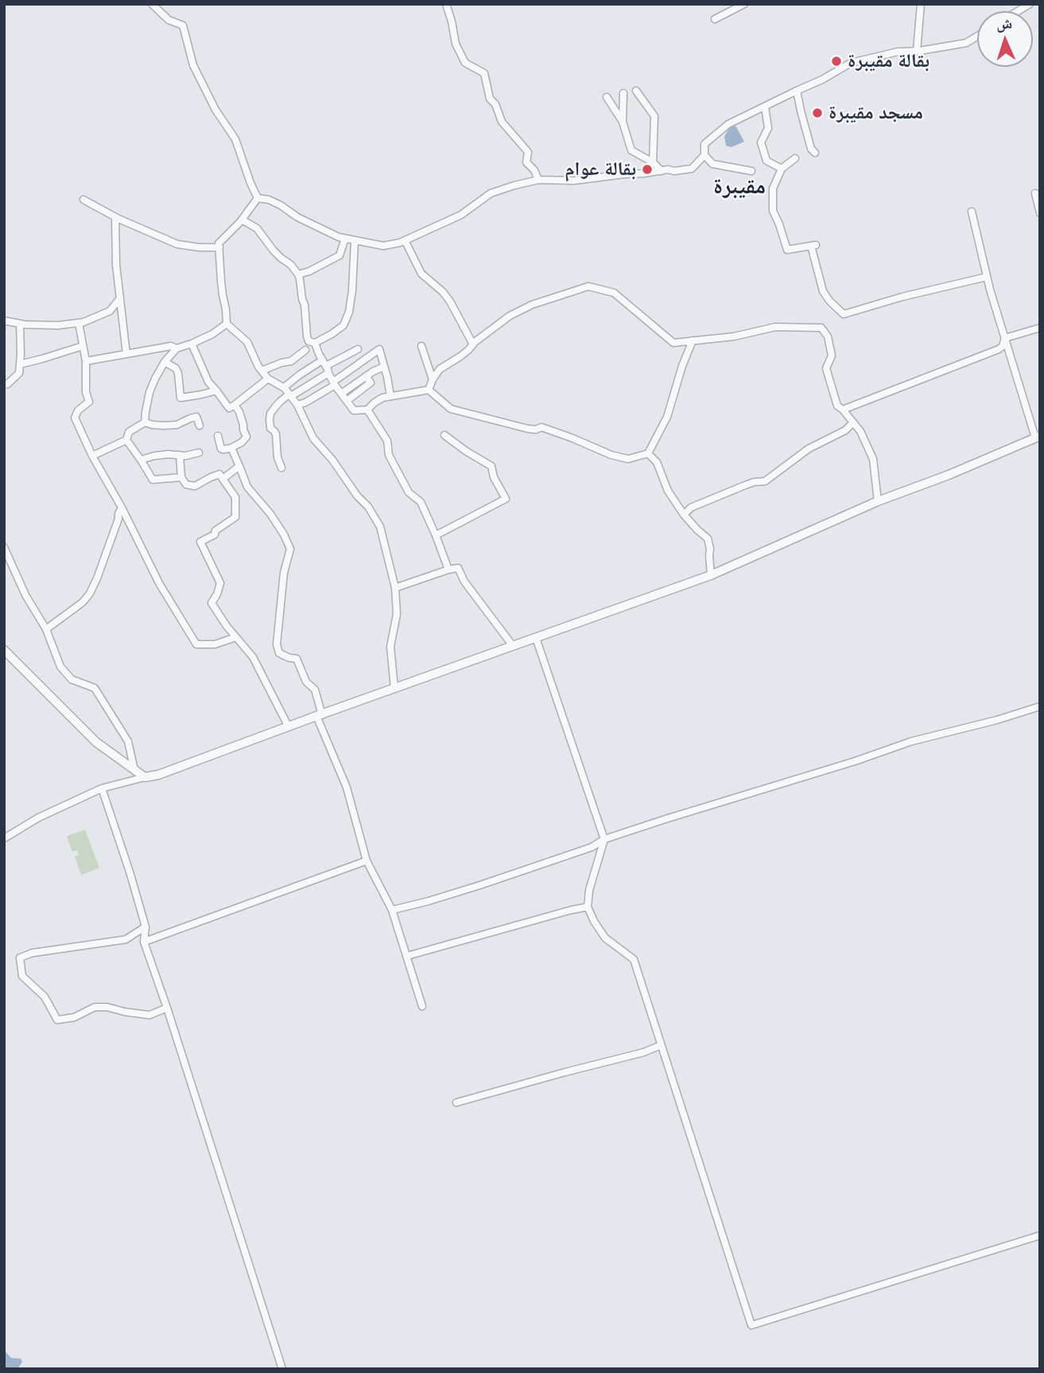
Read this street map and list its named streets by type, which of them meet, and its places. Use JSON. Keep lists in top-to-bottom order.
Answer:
{
  "districts": ["مقيبرة"],
  "places": ["بقالة مقيبرة", "مسجد مقيبرة", "بقالة عوام"],
  "north": "top"
}
